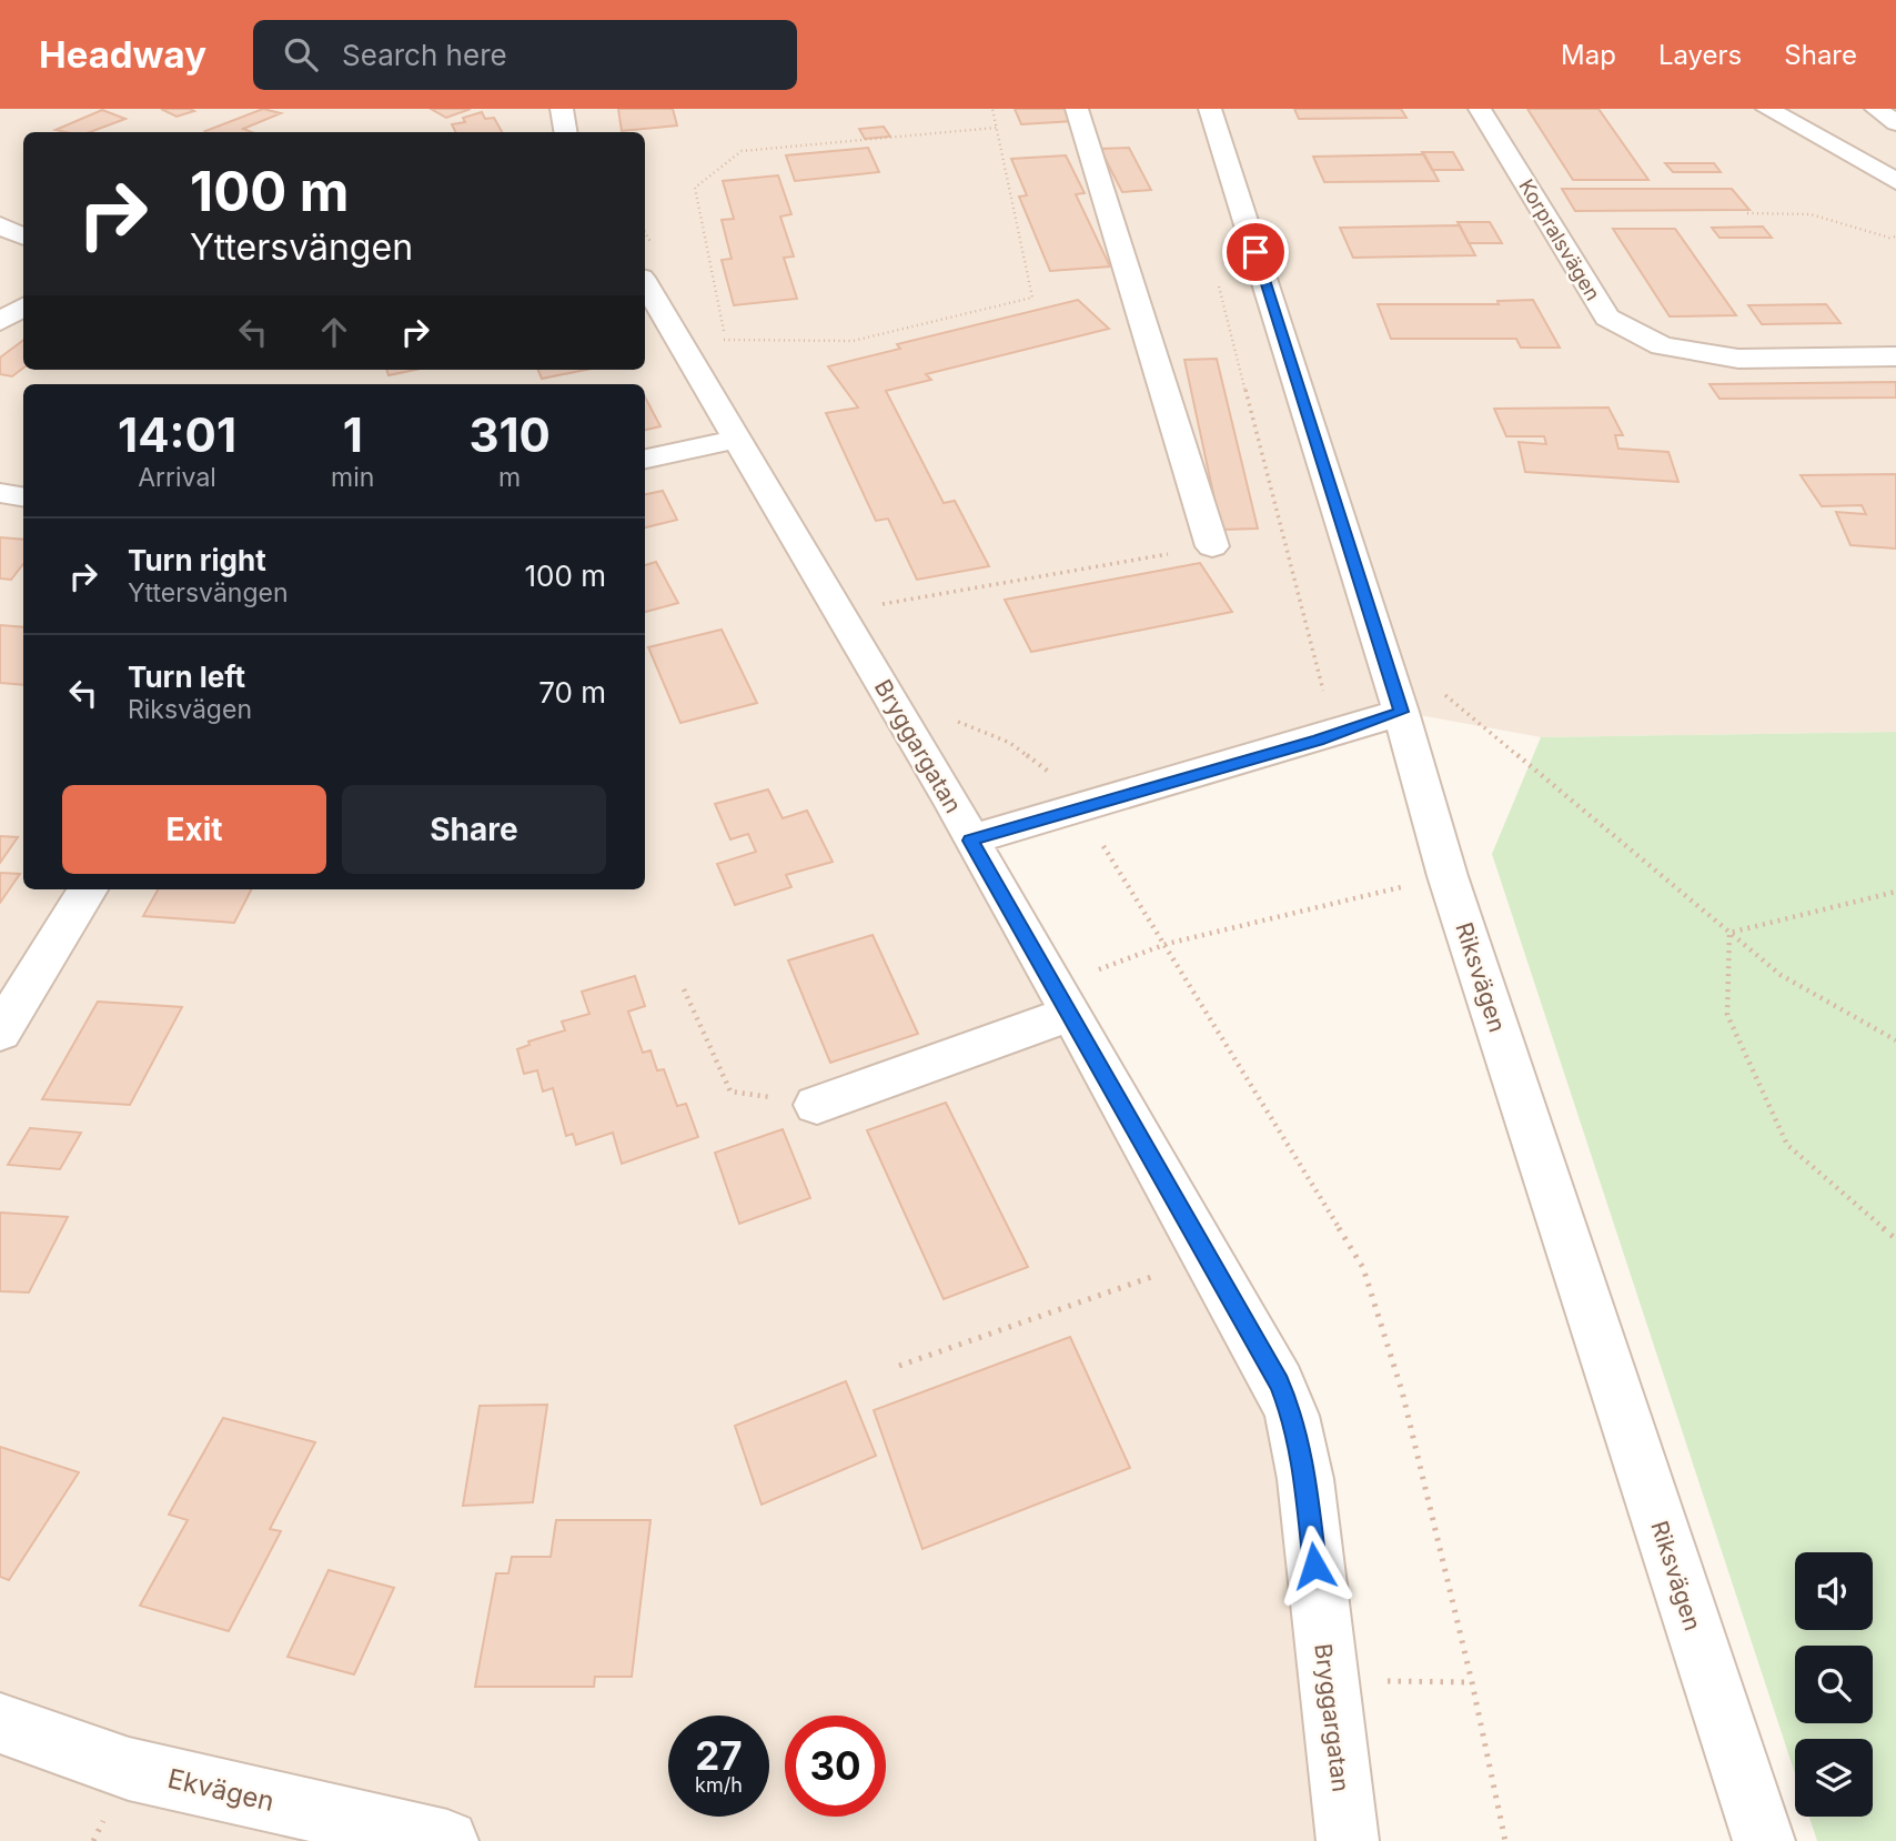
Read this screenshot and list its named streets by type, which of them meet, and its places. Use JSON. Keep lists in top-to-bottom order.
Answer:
{
  "streets": {
    "street": [
      "Korpralsvägen",
      "Bryggargatan",
      "Riksvägen",
      "Ekvägen"
    ]
  },
  "page": {
    "header": "Headway",
    "search": "Search here",
    "nav": ["Map", "Layers", "Share"],
    "turn": ["100 m", "Yttersvängen"],
    "eta": [
      "14:01",
      "Arrival",
      "1",
      "min",
      "310",
      "m"
    ],
    "list": [
      {
        "name": "Turn right",
        "note": "Yttersvängen",
        "value": "100 m"
      },
      {
        "name": "Turn left",
        "note": "Riksvägen",
        "value": "70 m"
      }
    ],
    "buttons": ["Exit", "Share"],
    "speed": "27 km/h",
    "limit": "30"
  }
}
